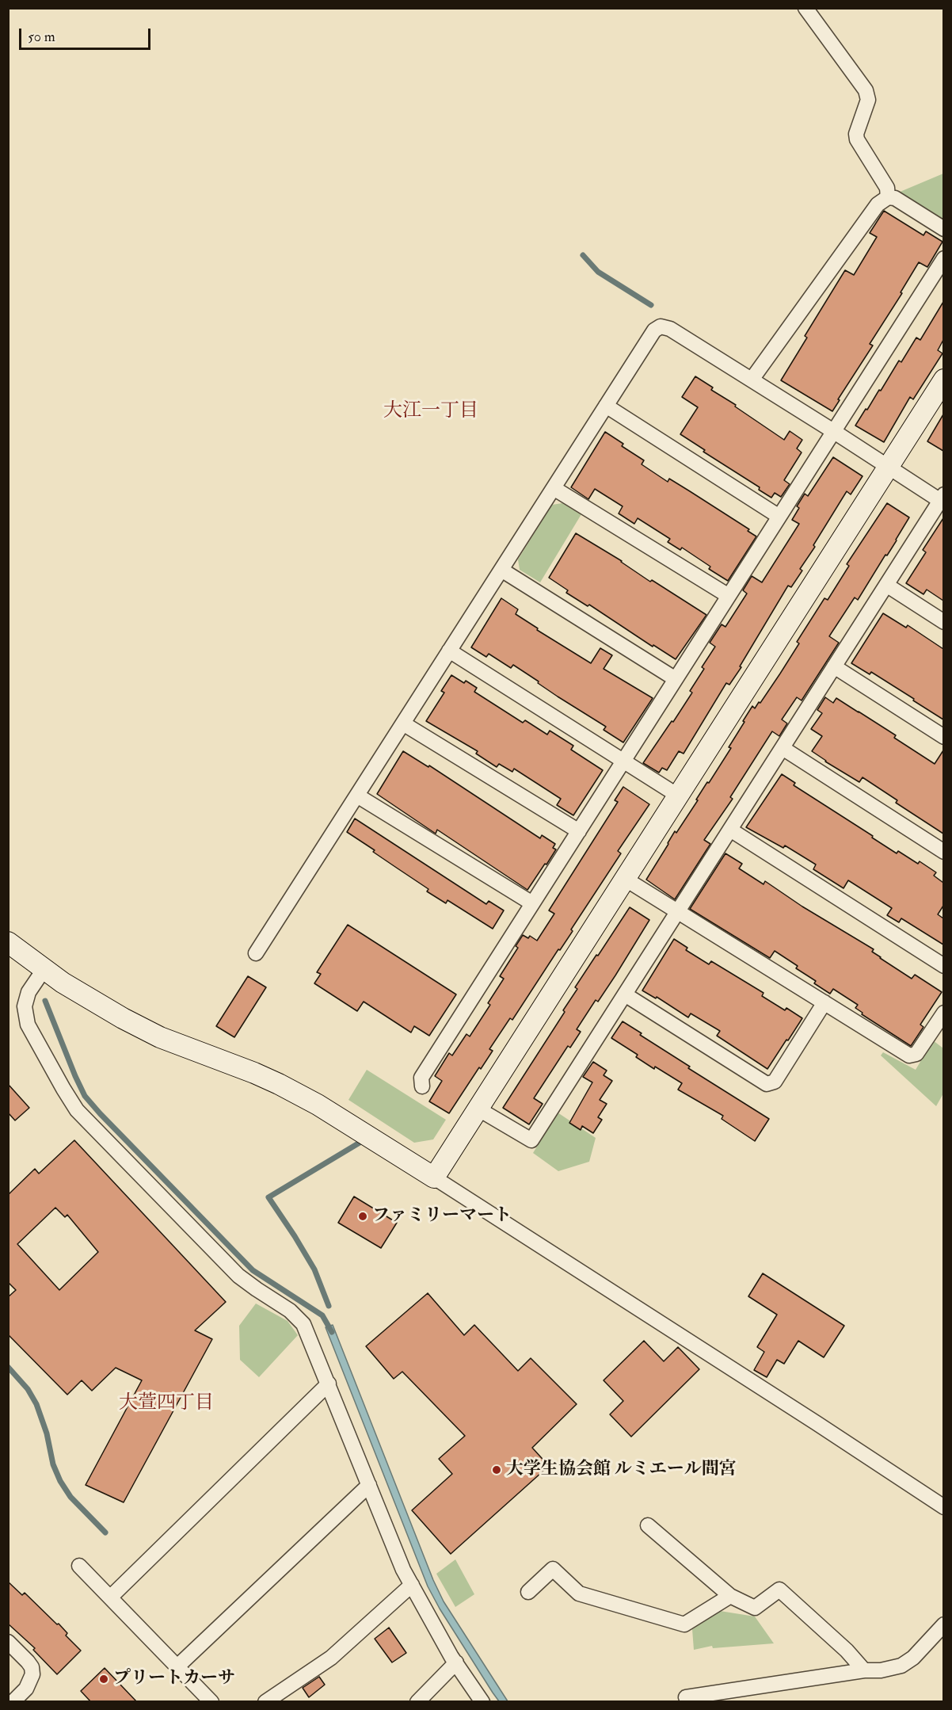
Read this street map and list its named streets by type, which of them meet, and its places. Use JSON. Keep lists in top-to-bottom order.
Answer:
{
  "districts": ["大江一丁目", "大萱四丁目"],
  "places": ["ファミリーマート", "大学生協会館 ルミエール間宮", "プリートカーサ"],
  "scale_bar": "50 m"
}
